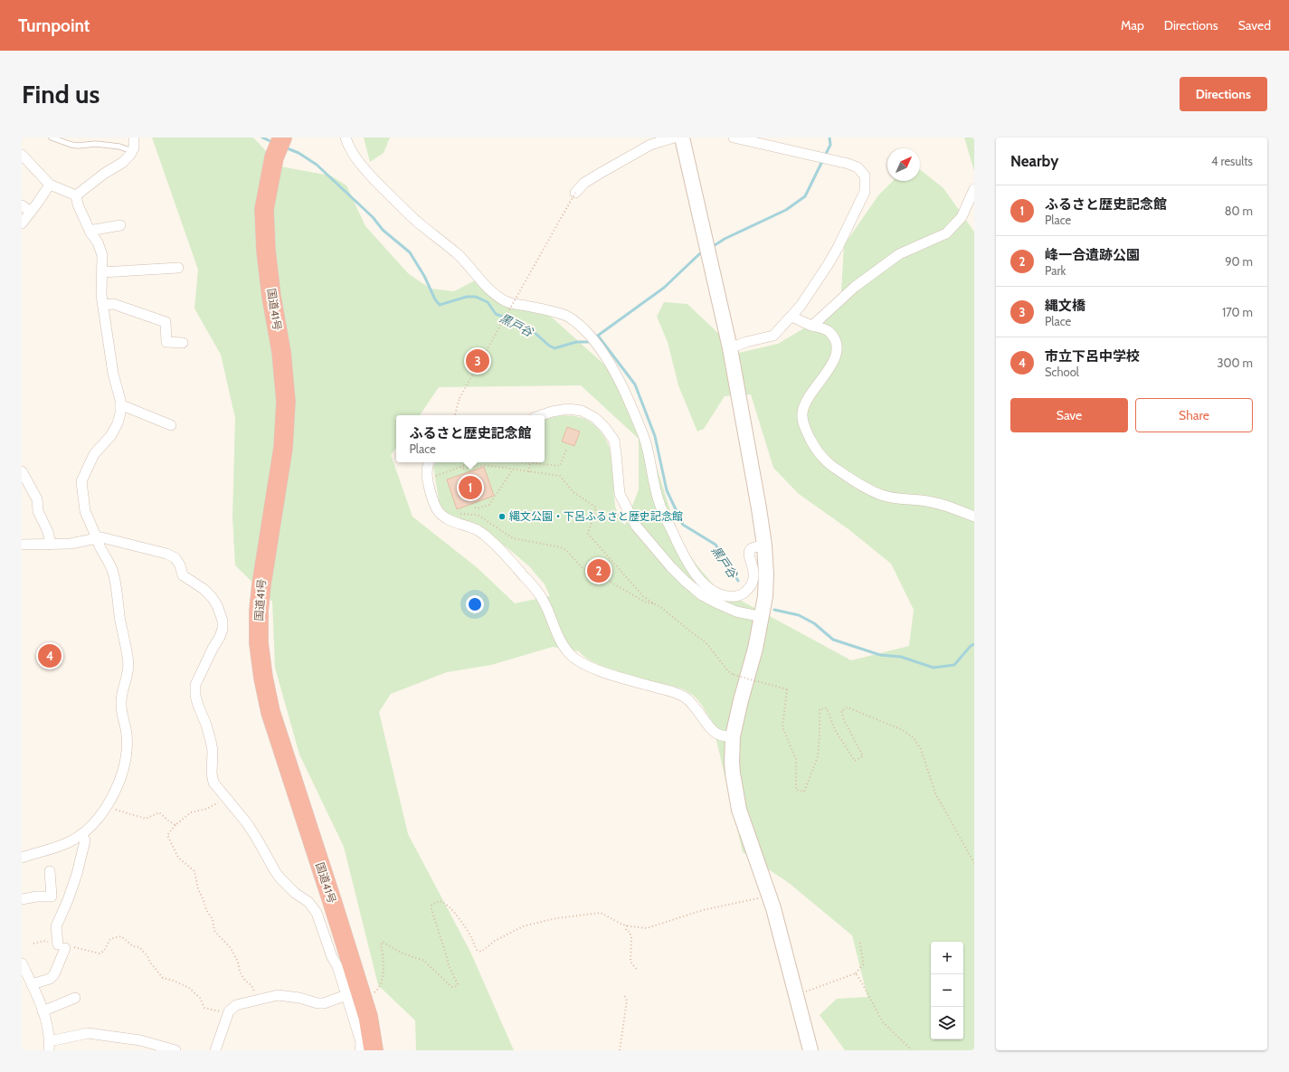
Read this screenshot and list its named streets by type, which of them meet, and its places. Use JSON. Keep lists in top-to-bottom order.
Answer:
{
  "streets": {
    "highway": ["国道41号"]
  },
  "water": ["黒戸谷"],
  "places": ["縄文公園・下呂ふるさと歴史記念館"],
  "north": "top right",
  "page": {
    "header": "Turnpoint",
    "nav": ["Map", "Directions", "Saved"],
    "buttons": [
      "Directions",
      ["Save", "Share"]
    ],
    "title": "Find us",
    "heading": ["Nearby", "4 results"],
    "list": [
      {
        "mark": "1",
        "name": "ふるさと歴史記念館",
        "note": "Place",
        "value": "80 m"
      },
      {
        "mark": "2",
        "name": "峰一合遺跡公園",
        "note": "Park",
        "value": "90 m"
      },
      {
        "mark": "3",
        "name": "縄文橋",
        "note": "Place",
        "value": "170 m"
      },
      {
        "mark": "4",
        "name": "市立下呂中学校",
        "note": "School",
        "value": "300 m"
      }
    ],
    "pins": [
      "3",
      "1",
      "2",
      "4"
    ],
    "popup": ["ふるさと歴史記念館", "Place"],
    "map_buttons": ["+", "−"]
  }
}
